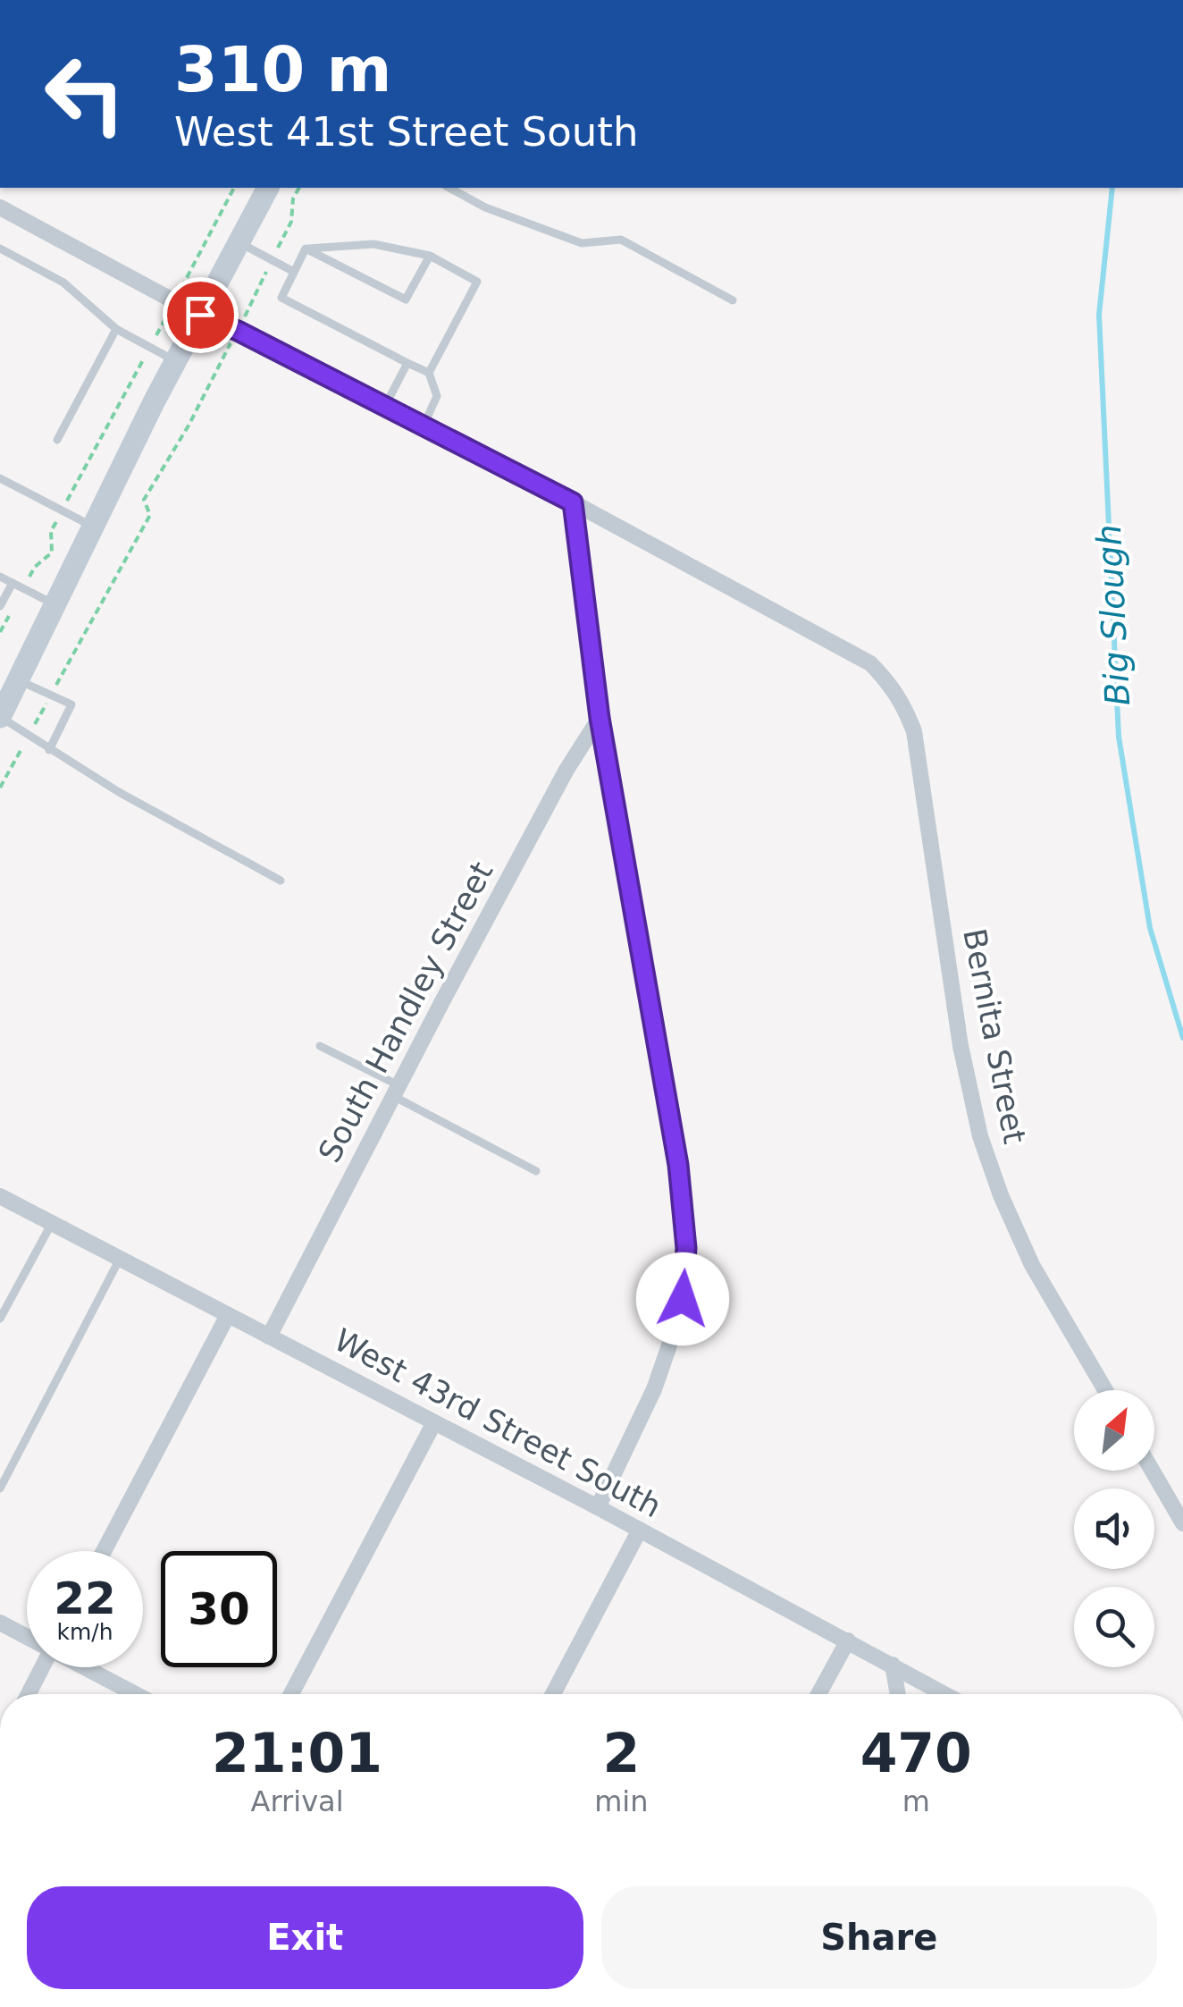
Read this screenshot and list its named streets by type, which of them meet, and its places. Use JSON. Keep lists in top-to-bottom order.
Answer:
{
  "streets": {
    "street": ["South Handley Street", "Bernita Street", "West 43rd Street South"]
  },
  "crossings": [
    ["South Handley Street", "West 43rd Street South"]
  ],
  "water": ["Big Slough"],
  "north": "top right",
  "page": {
    "turn": ["310 m", "West 41st Street South"],
    "speed": "22 km/h",
    "limit": "30",
    "eta": [
      "21:01",
      "Arrival",
      "2",
      "min",
      "470",
      "m"
    ],
    "buttons": ["Exit", "Share"]
  }
}
